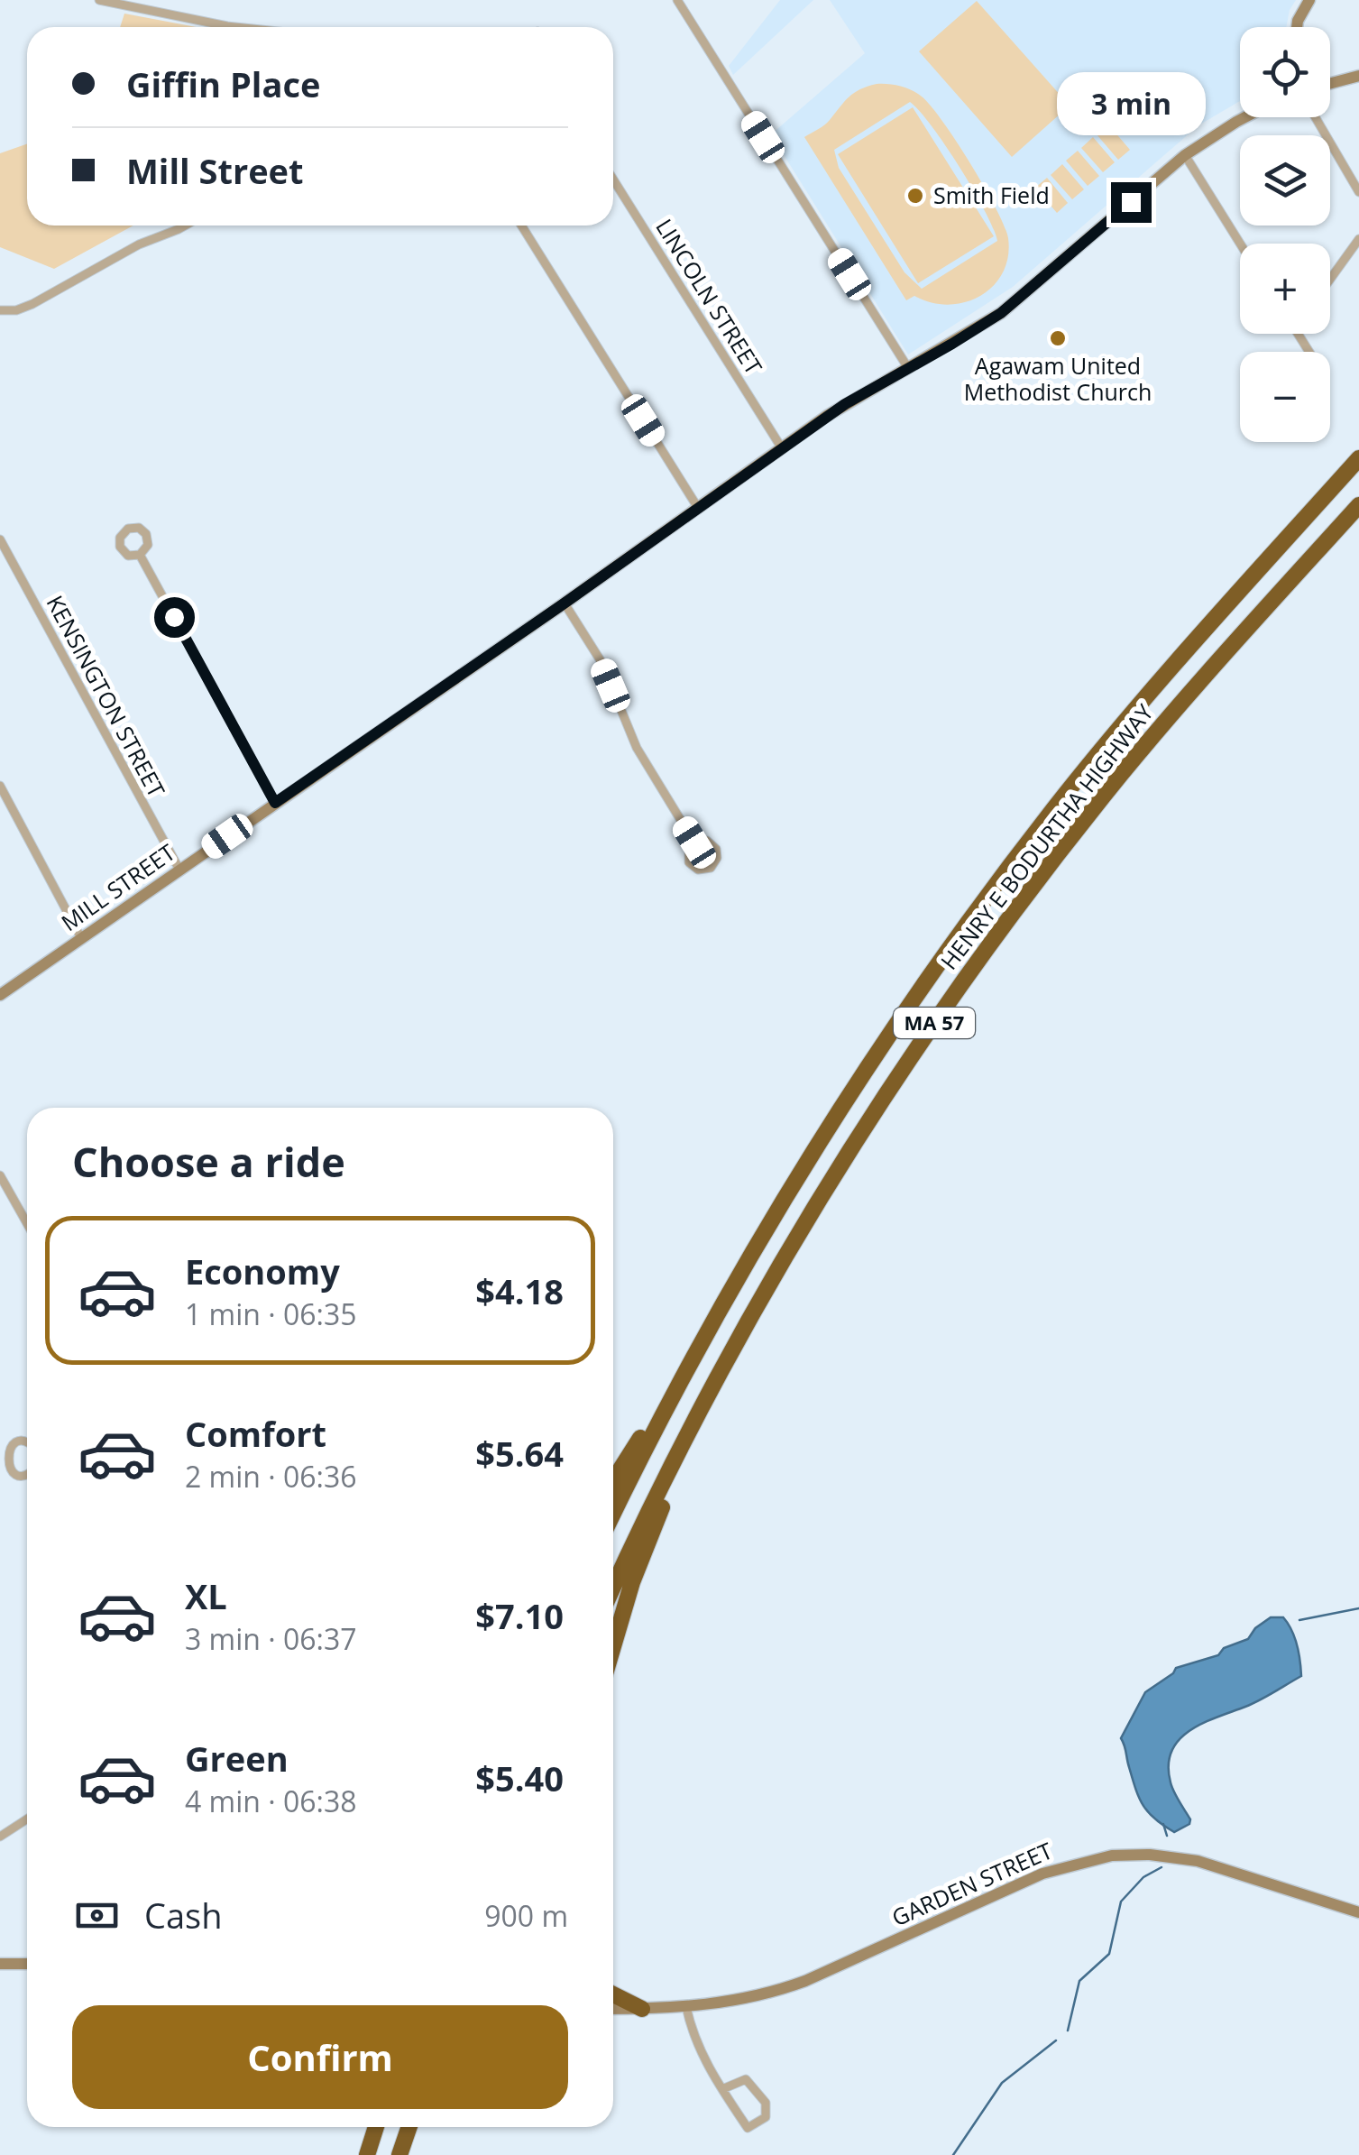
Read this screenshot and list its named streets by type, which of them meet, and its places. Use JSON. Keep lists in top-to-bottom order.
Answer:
{
  "streets": {
    "highway": ["HENRY E BODURTHA HIGHWAY", "MA 57"],
    "street": [
      "LINCOLN STREET",
      "KENSINGTON STREET",
      "MILL STREET",
      "GARDEN STREET"
    ]
  },
  "crossings": [
    ["LINCOLN STREET", "MILL STREET"],
    ["KENSINGTON STREET", "MILL STREET"]
  ],
  "places": ["Smith Field", "Agawam United Methodist Church"],
  "page": {
    "map_buttons": ["+", "−"],
    "banner": ["Giffin Place", "Mill Street"],
    "bubble": "3 min",
    "heading": "Choose a ride",
    "list": [
      {
        "name": "Economy",
        "note": "1 min · 06:35",
        "value": "$4.18"
      },
      {
        "name": "Comfort",
        "note": "2 min · 06:36",
        "value": "$5.64"
      },
      {
        "name": "XL",
        "note": "3 min · 06:37",
        "value": "$7.10"
      },
      {
        "name": "Green",
        "note": "4 min · 06:38",
        "value": "$5.40"
      }
    ],
    "pay": ["Cash", "900 m"],
    "buttons": "Confirm"
  }
}
